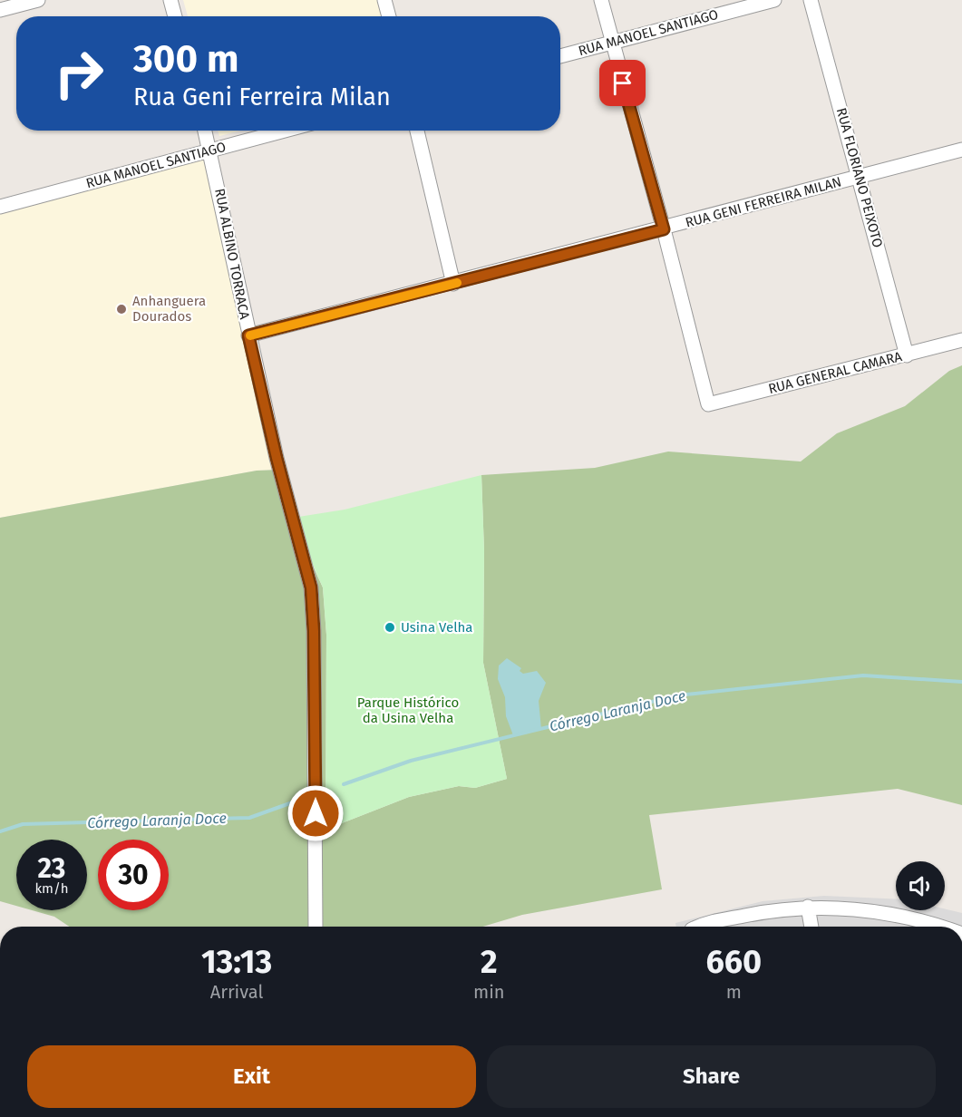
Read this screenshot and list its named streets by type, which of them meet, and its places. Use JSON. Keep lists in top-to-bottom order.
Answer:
{
  "streets": {
    "street": [
      "RUA MANOEL SANTIAGO",
      "RUA FLORIANO PEIXOTO",
      "RUA GENI FERREIRA MILAN",
      "RUA ALBINO TORRACA",
      "RUA GENERAL CAMARA"
    ]
  },
  "crossings": [
    ["RUA MANOEL SANTIAGO", "RUA ALBINO TORRACA"],
    ["RUA FLORIANO PEIXOTO", "RUA GENI FERREIRA MILAN"],
    ["RUA FLORIANO PEIXOTO", "RUA GENERAL CAMARA"],
    ["RUA GENI FERREIRA MILAN", "RUA ALBINO TORRACA"],
    ["RUA GENI FERREIRA MILAN", "RUA GENERAL CAMARA"]
  ],
  "water": ["Córrego Laranja Doce"],
  "parks": ["Parque Histórico da Usina Velha"],
  "places": ["Anhanguera Dourados", "Usina Velha"],
  "page": {
    "turn": ["300 m", "Rua Geni Ferreira Milan"],
    "speed": "23 km/h",
    "limit": "30",
    "eta": [
      "13:13",
      "Arrival",
      "2",
      "min",
      "660",
      "m"
    ],
    "buttons": ["Exit", "Share"]
  }
}
